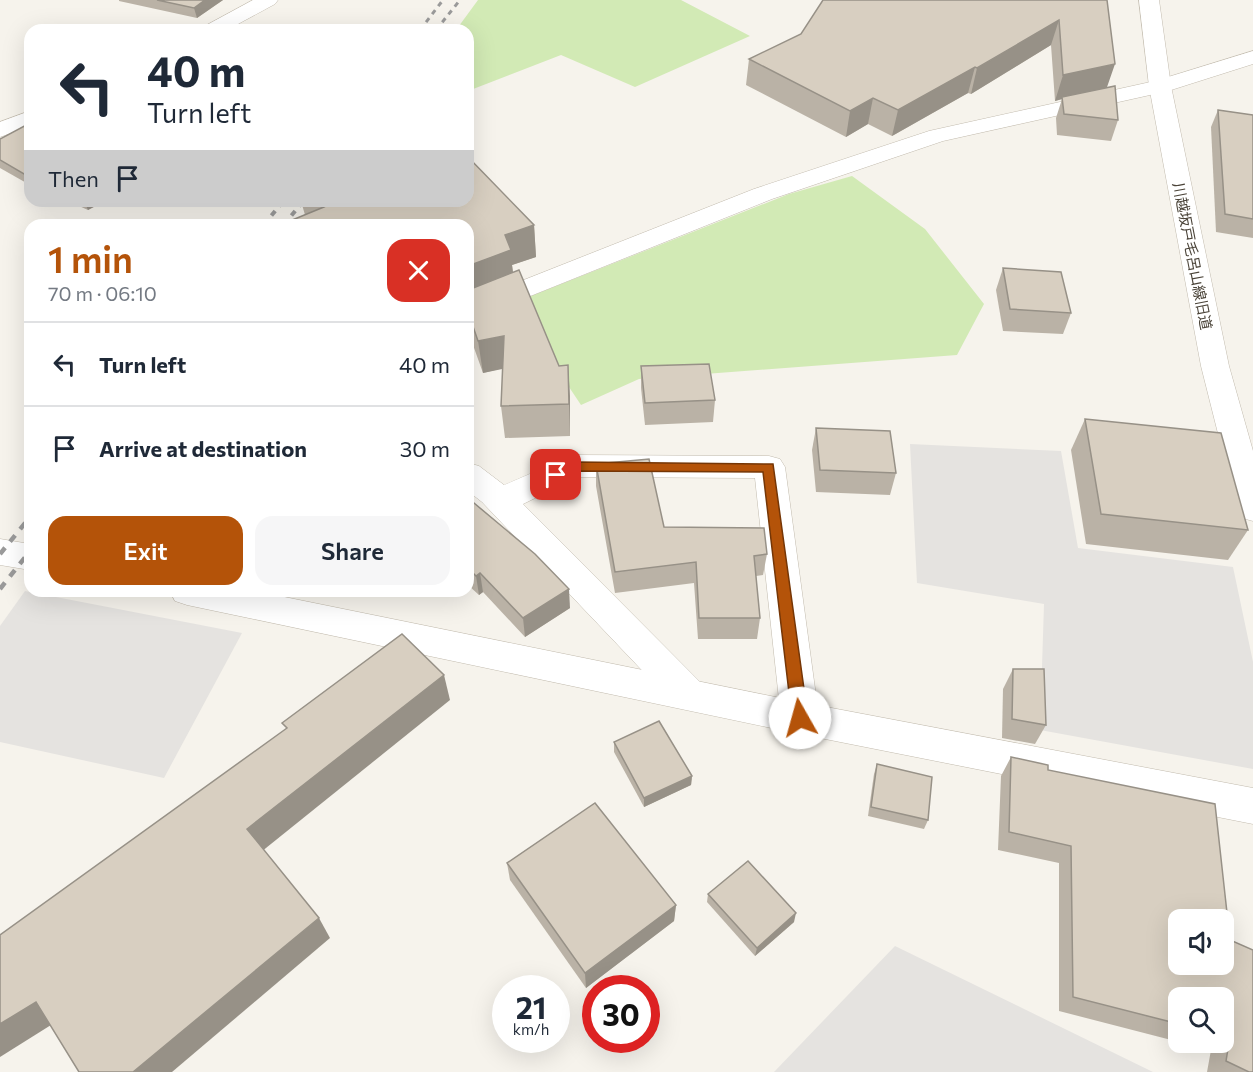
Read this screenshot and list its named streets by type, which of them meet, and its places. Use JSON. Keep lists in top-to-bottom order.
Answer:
{
  "streets": {
    "street": ["川越坂戸毛呂山線旧道"]
  },
  "page": {
    "turn": ["40 m", "Turn left"],
    "then": "Then",
    "heading": ["1 min", "70 m · 06:10"],
    "list": [
      {
        "name": "Turn left",
        "value": "40 m"
      },
      {
        "name": "Arrive at destination",
        "value": "30 m"
      }
    ],
    "buttons": ["Exit", "Share"],
    "speed": "21 km/h",
    "limit": "30"
  }
}
